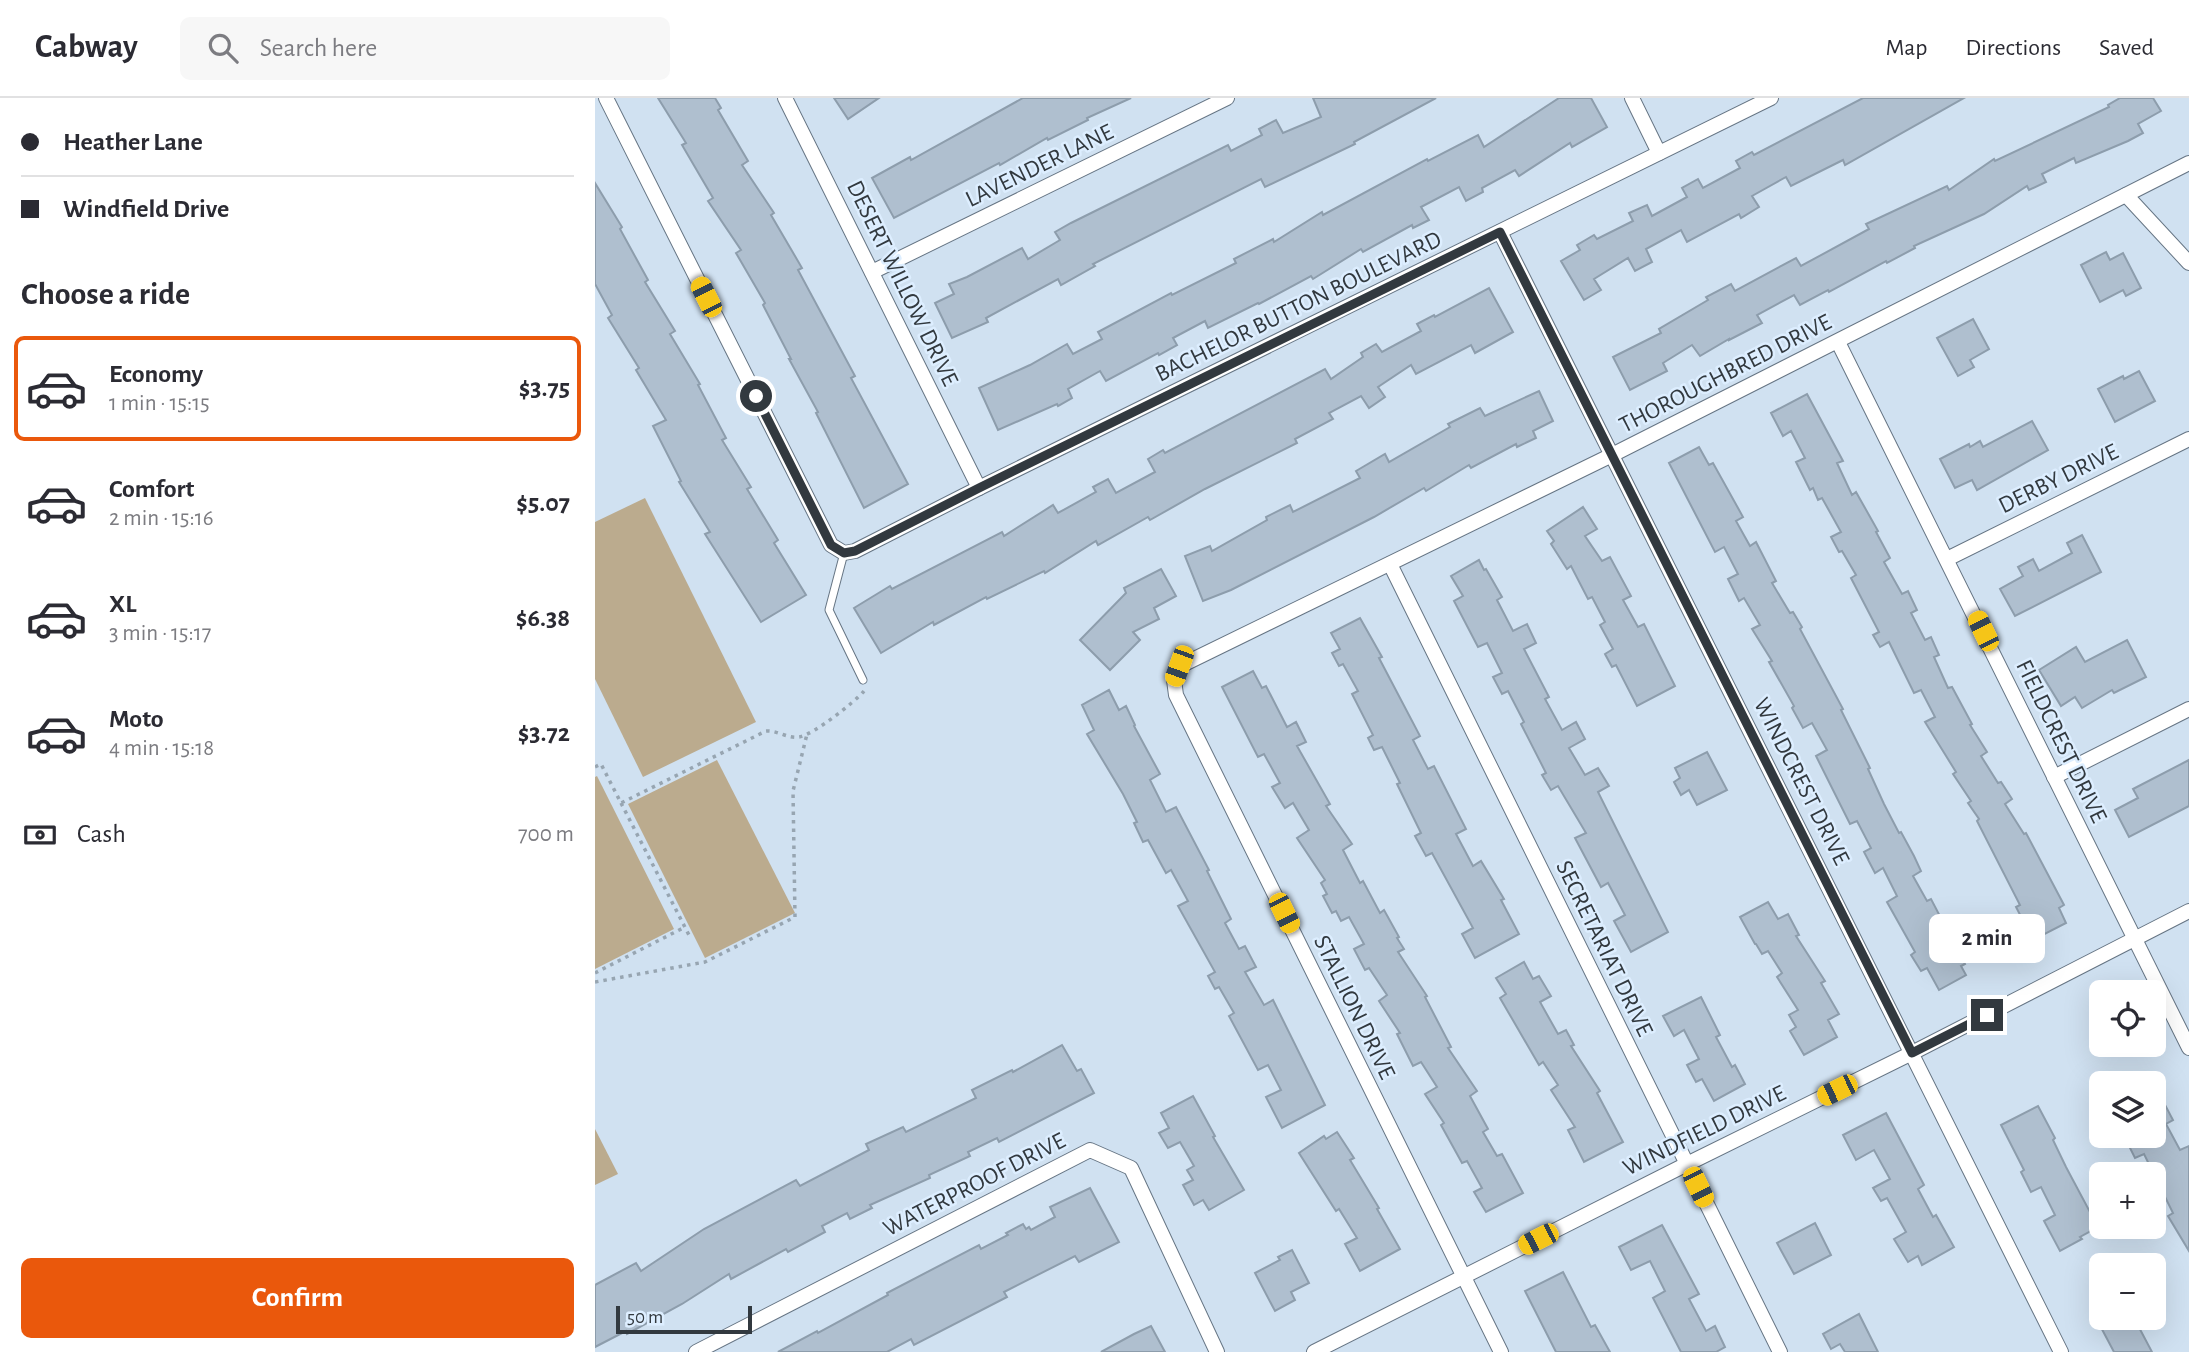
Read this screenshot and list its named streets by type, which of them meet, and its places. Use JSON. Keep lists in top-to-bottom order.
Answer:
{
  "streets": {
    "street": [
      "LAVENDER LANE",
      "DESERT WILLOW DRIVE",
      "BACHELOR BUTTON BOULEVARD",
      "THOROUGHBRED DRIVE",
      "DERBY DRIVE",
      "FIELDCREST DRIVE",
      "WINDCREST DRIVE",
      "SECRETARIAT DRIVE",
      "STALLION DRIVE",
      "WINDFIELD DRIVE",
      "WATERPROOF DRIVE"
    ]
  },
  "crossings": [
    ["LAVENDER LANE", "DESERT WILLOW DRIVE"],
    ["DESERT WILLOW DRIVE", "BACHELOR BUTTON BOULEVARD"],
    ["BACHELOR BUTTON BOULEVARD", "WINDCREST DRIVE"],
    ["THOROUGHBRED DRIVE", "FIELDCREST DRIVE"],
    ["THOROUGHBRED DRIVE", "WINDCREST DRIVE"],
    ["THOROUGHBRED DRIVE", "SECRETARIAT DRIVE"],
    ["THOROUGHBRED DRIVE", "STALLION DRIVE"],
    ["DERBY DRIVE", "FIELDCREST DRIVE"],
    ["FIELDCREST DRIVE", "WINDFIELD DRIVE"],
    ["WINDCREST DRIVE", "WINDFIELD DRIVE"],
    ["SECRETARIAT DRIVE", "WINDFIELD DRIVE"],
    ["STALLION DRIVE", "WINDFIELD DRIVE"]
  ],
  "scale_bar": "50 m",
  "page": {
    "header": "Cabway",
    "search": "Search here",
    "nav": ["Map", "Directions", "Saved"],
    "banner": ["Heather Lane", "Windfield Drive"],
    "heading": "Choose a ride",
    "list": [
      {
        "name": "Economy",
        "note": "1 min · 15:15",
        "value": "$3.75"
      },
      {
        "name": "Comfort",
        "note": "2 min · 15:16",
        "value": "$5.07"
      },
      {
        "name": "XL",
        "note": "3 min · 15:17",
        "value": "$6.38"
      },
      {
        "name": "Moto",
        "note": "4 min · 15:18",
        "value": "$3.72"
      }
    ],
    "pay": ["Cash", "700 m"],
    "bubble": "2 min",
    "map_buttons": ["+", "−"],
    "buttons": "Confirm",
    "scale": "50 m"
  }
}
